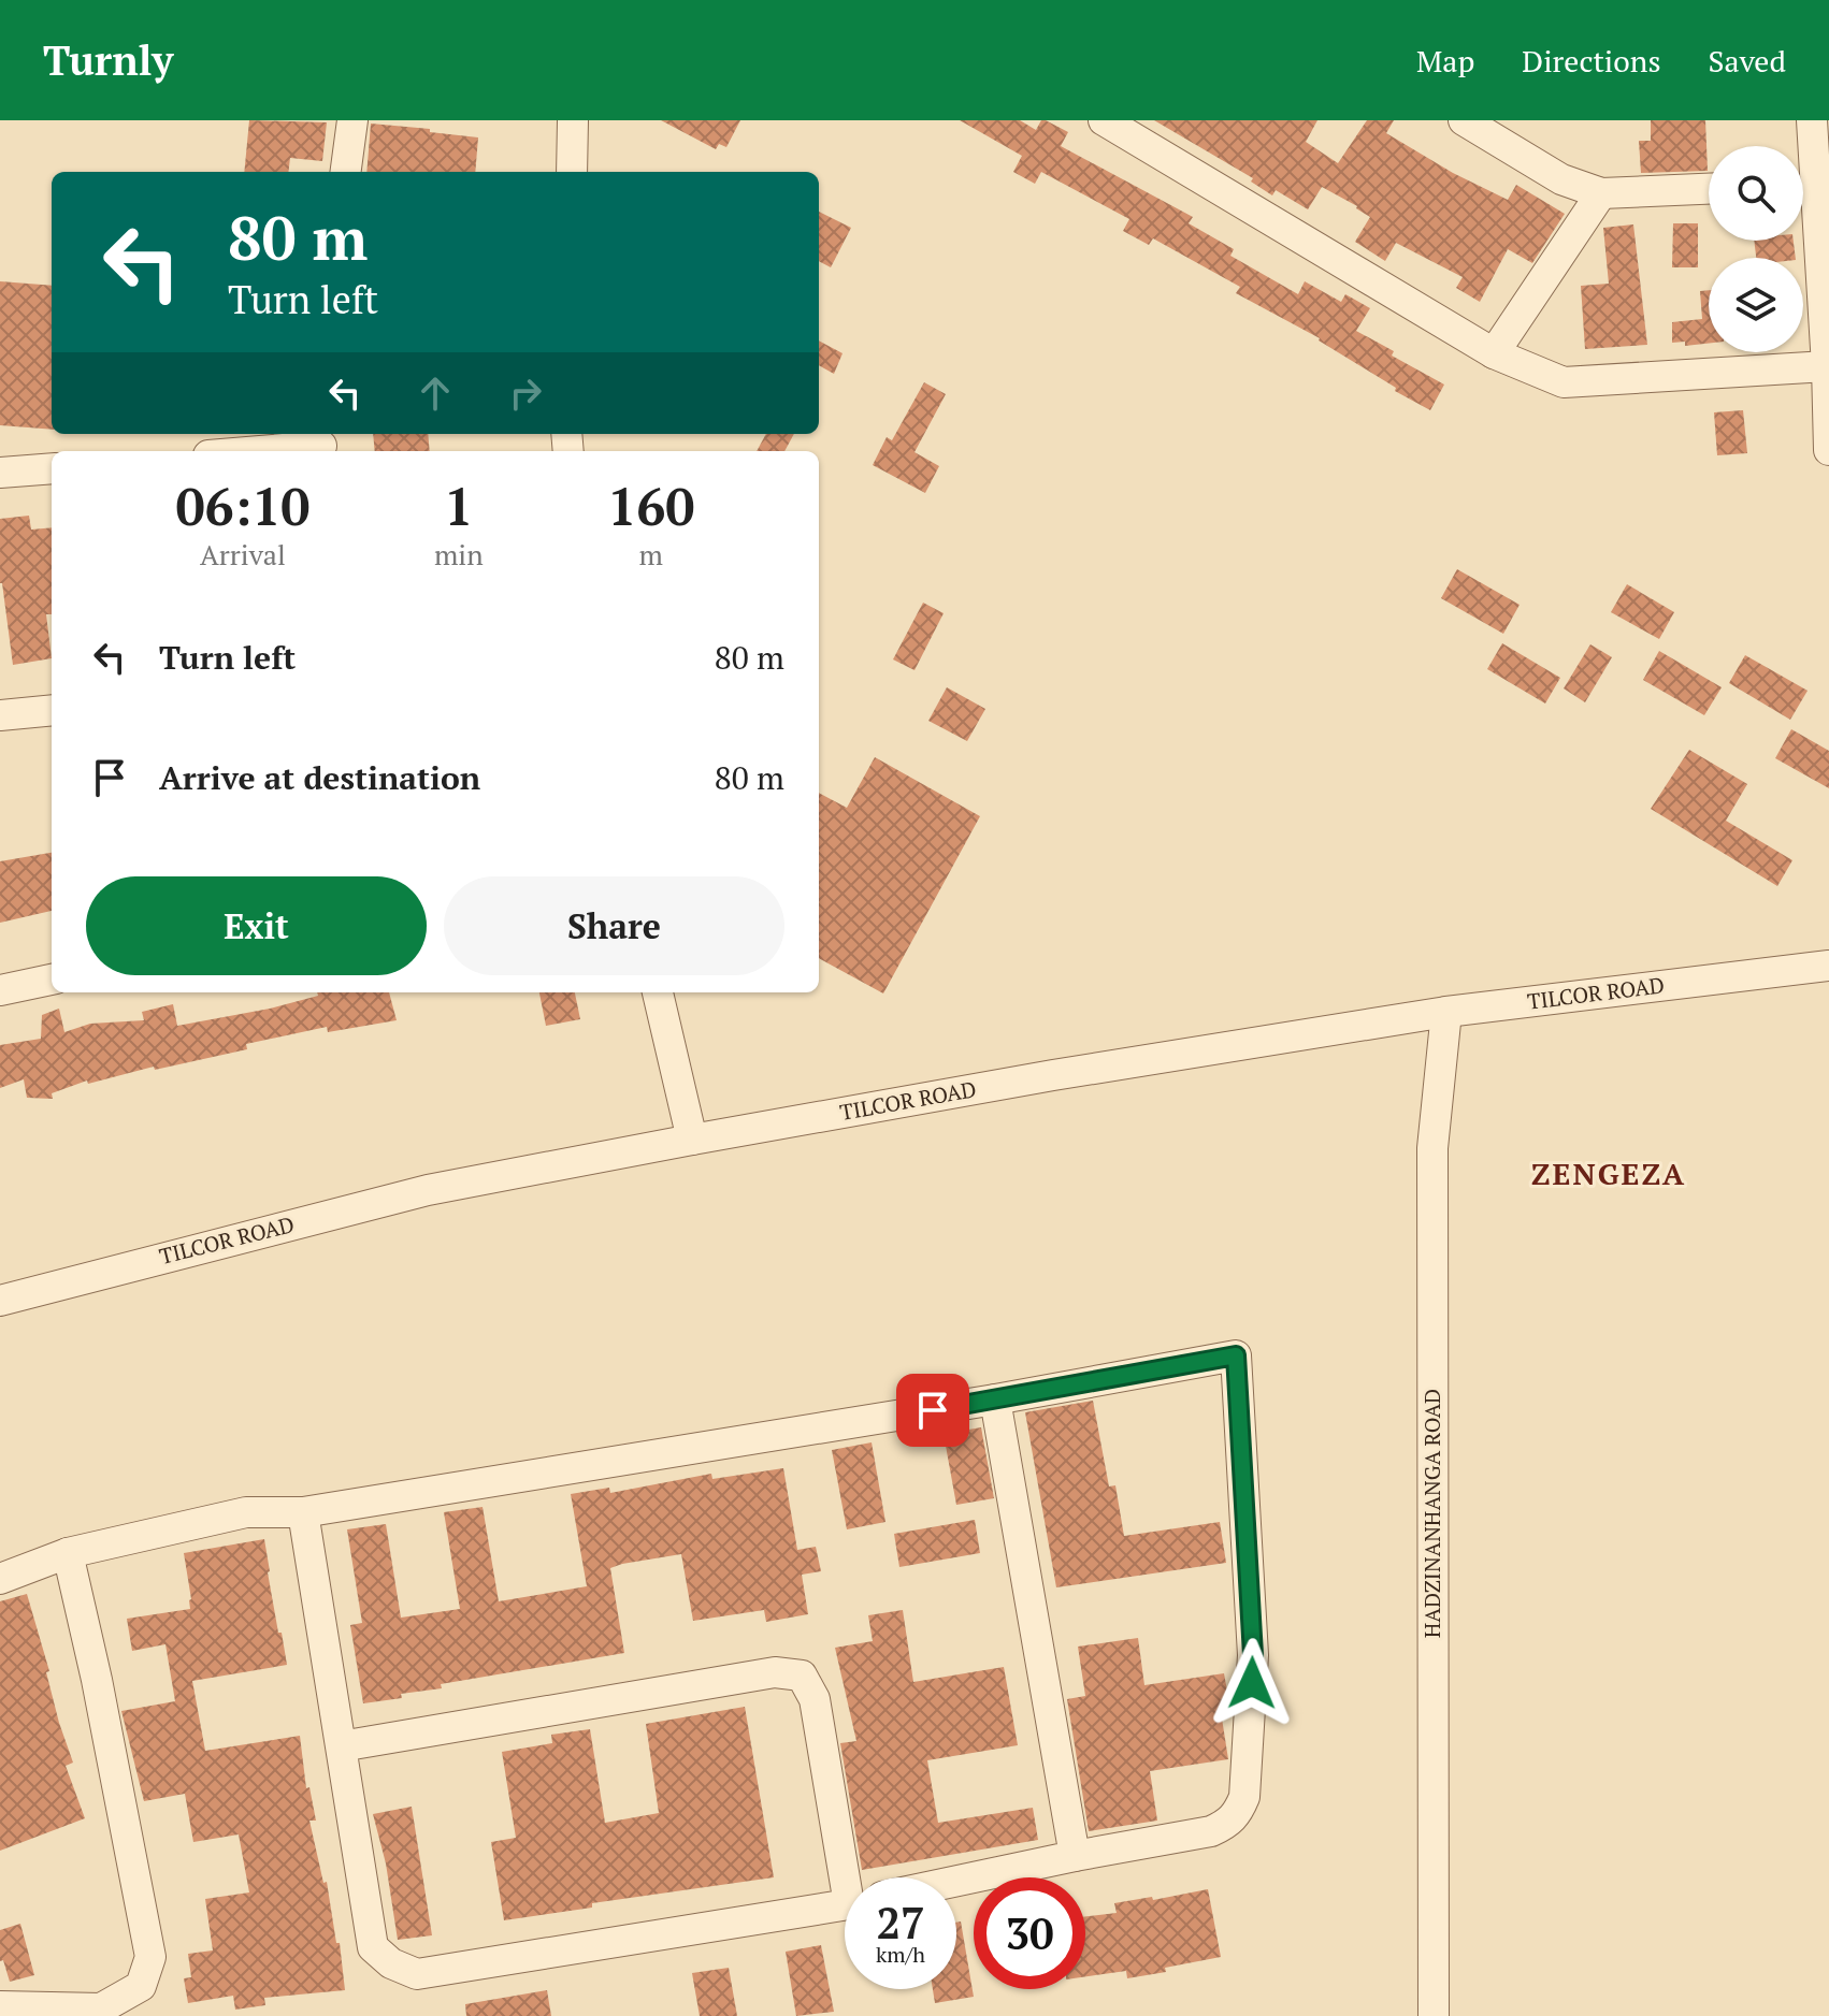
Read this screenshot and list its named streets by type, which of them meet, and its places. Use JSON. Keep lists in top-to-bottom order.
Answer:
{
  "streets": {
    "street": ["TILCOR ROAD", "HADZINANHANGA ROAD"]
  },
  "crossings": [
    ["TILCOR ROAD", "HADZINANHANGA ROAD"]
  ],
  "districts": ["ZENGEZA"],
  "page": {
    "header": "Turnly",
    "nav": ["Map", "Directions", "Saved"],
    "turn": ["80 m", "Turn left"],
    "eta": [
      "06:10",
      "Arrival",
      "1",
      "min",
      "160",
      "m"
    ],
    "list": [
      {
        "name": "Turn left",
        "value": "80 m"
      },
      {
        "name": "Arrive at destination",
        "value": "80 m"
      }
    ],
    "buttons": ["Exit", "Share"],
    "speed": "27 km/h",
    "limit": "30"
  }
}
